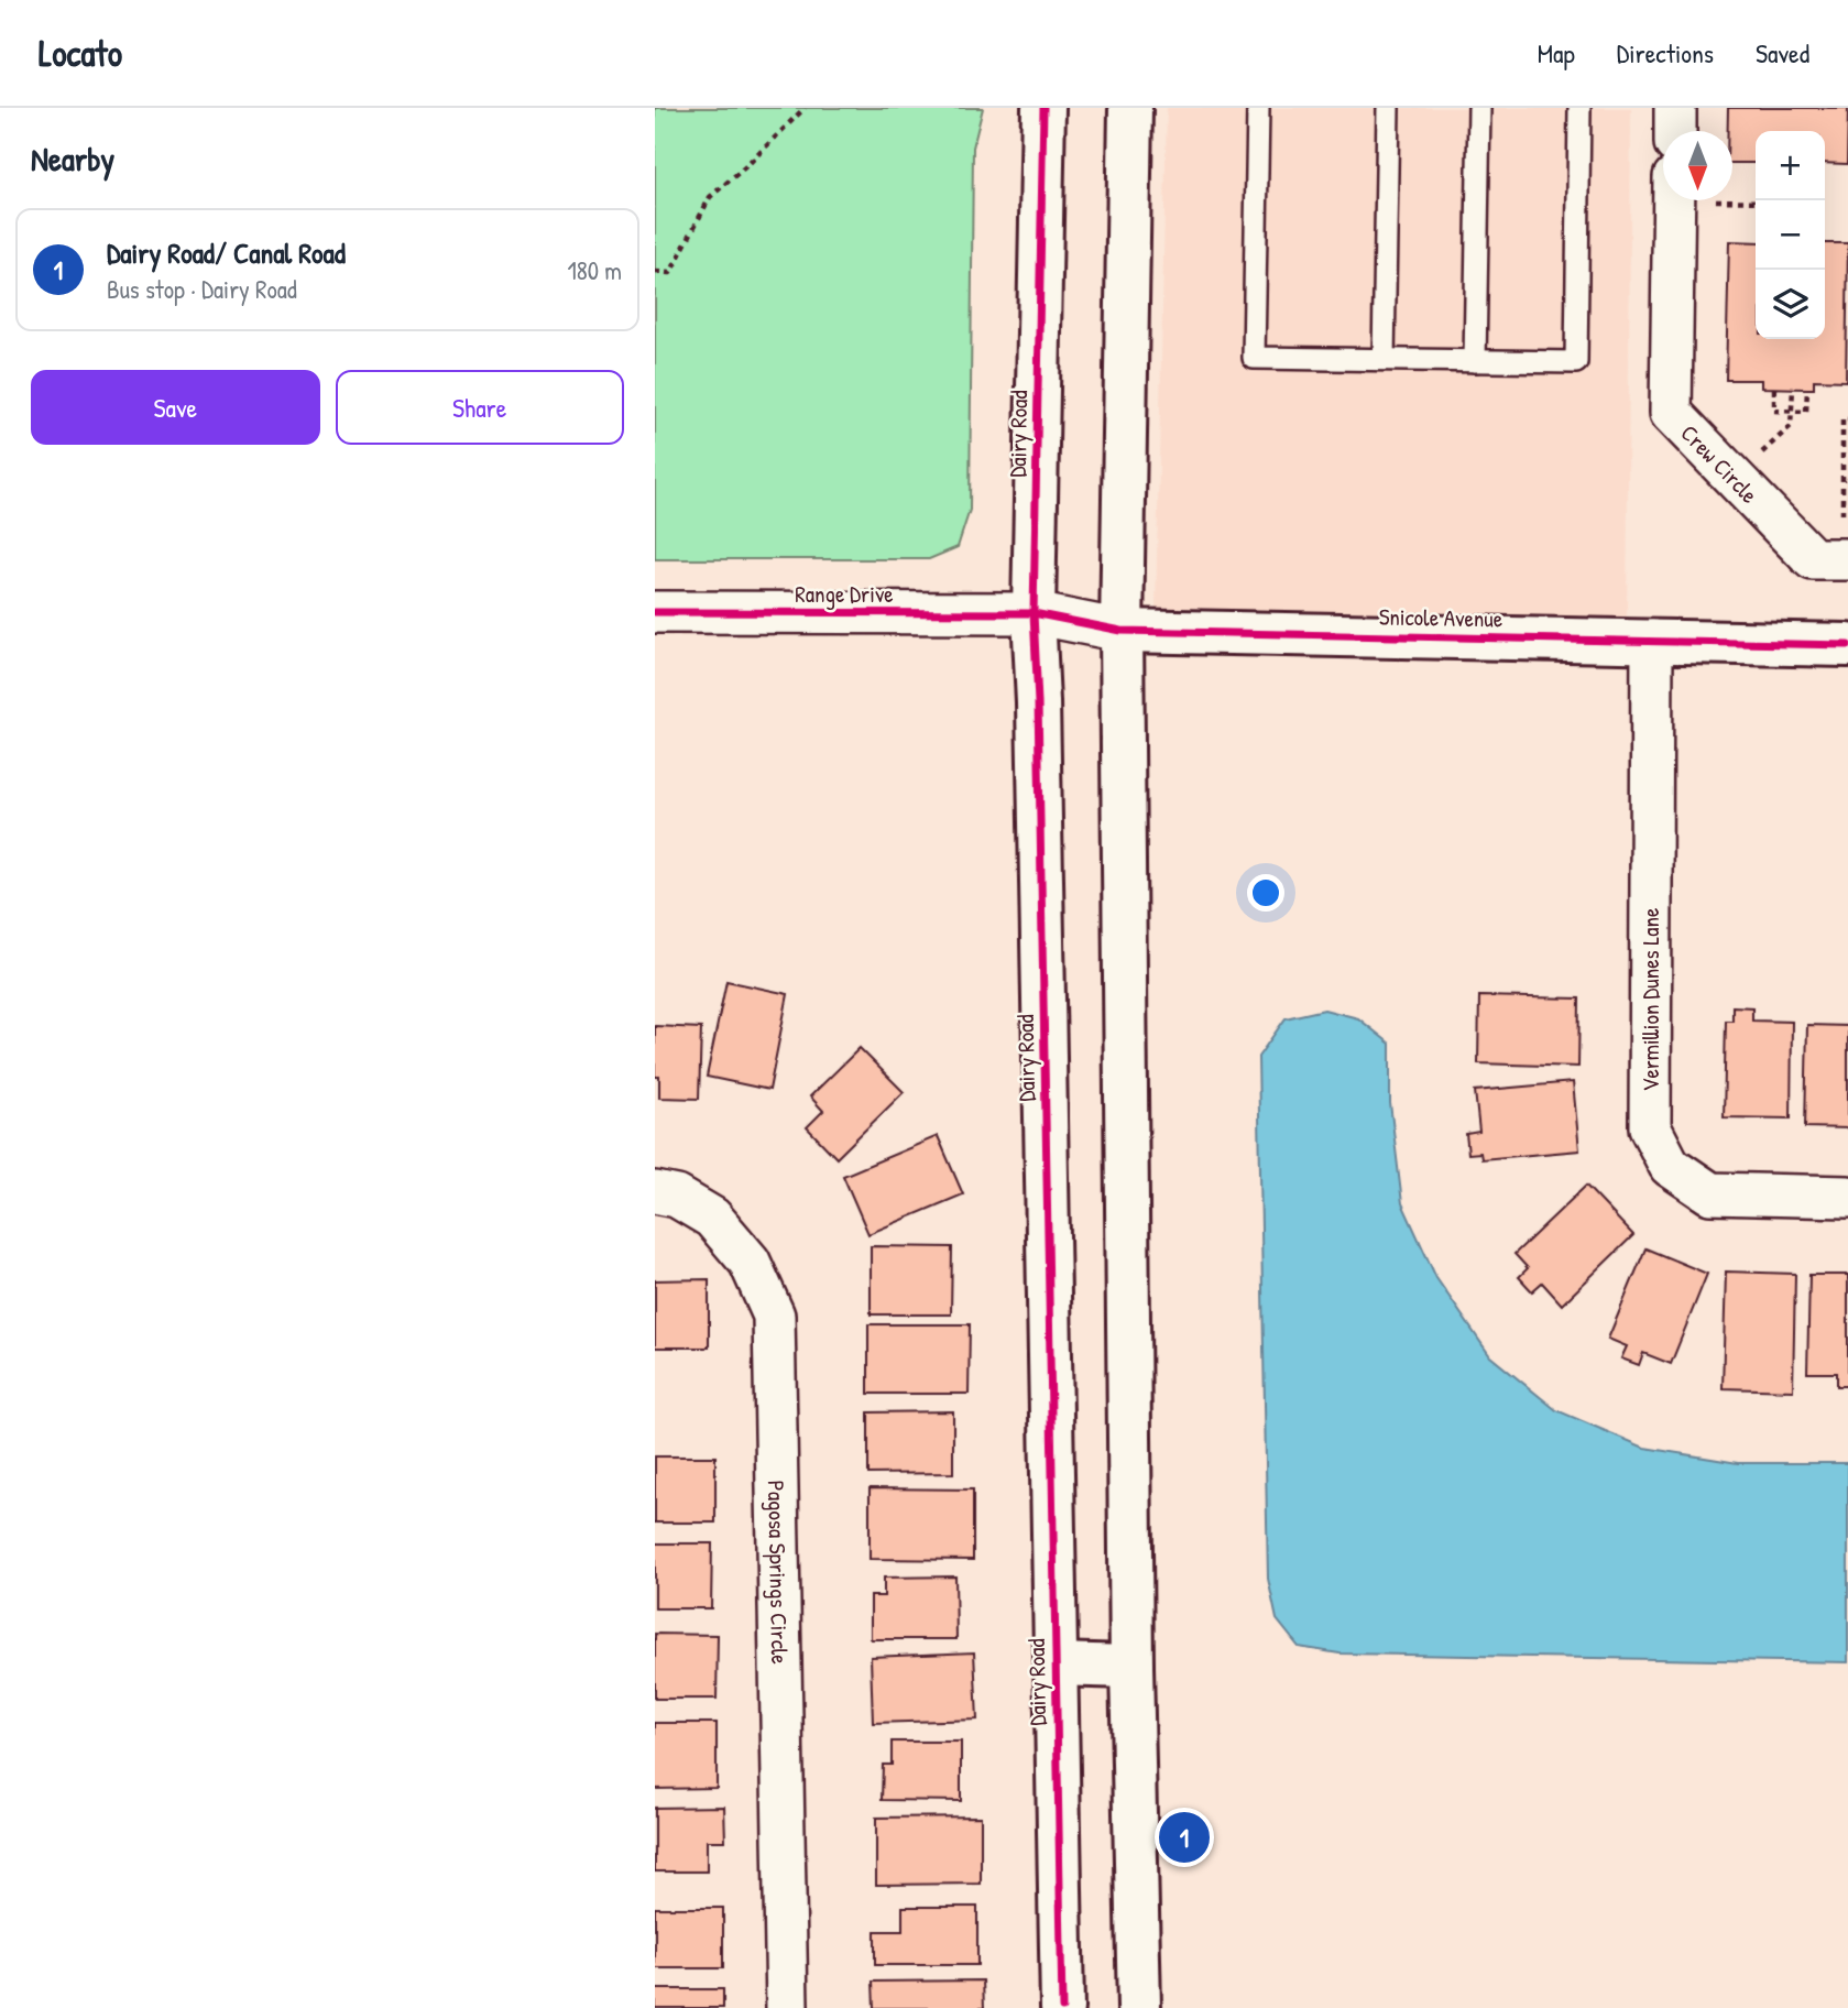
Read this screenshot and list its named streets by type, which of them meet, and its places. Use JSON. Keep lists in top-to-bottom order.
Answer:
{
  "streets": {
    "street": [
      "Dairy Road",
      "Crew Circle",
      "Range Drive",
      "Snicole Avenue",
      "Vermillion Dunes Lane",
      "Pagosa Springs Circle"
    ]
  },
  "crossings": [
    ["Dairy Road", "Range Drive"],
    ["Dairy Road", "Snicole Avenue"],
    ["Range Drive", "Snicole Avenue"],
    ["Snicole Avenue", "Vermillion Dunes Lane"]
  ],
  "north": "bottom",
  "page": {
    "header": "Locato",
    "nav": ["Map", "Directions", "Saved"],
    "heading": "Nearby",
    "map_buttons": ["+", "−"],
    "list": [
      {
        "mark": "1",
        "name": "Dairy Road/ Canal Road",
        "note": "Bus stop · Dairy Road",
        "value": "180 m"
      }
    ],
    "buttons": ["Save", "Share"],
    "pins": "1"
  }
}
